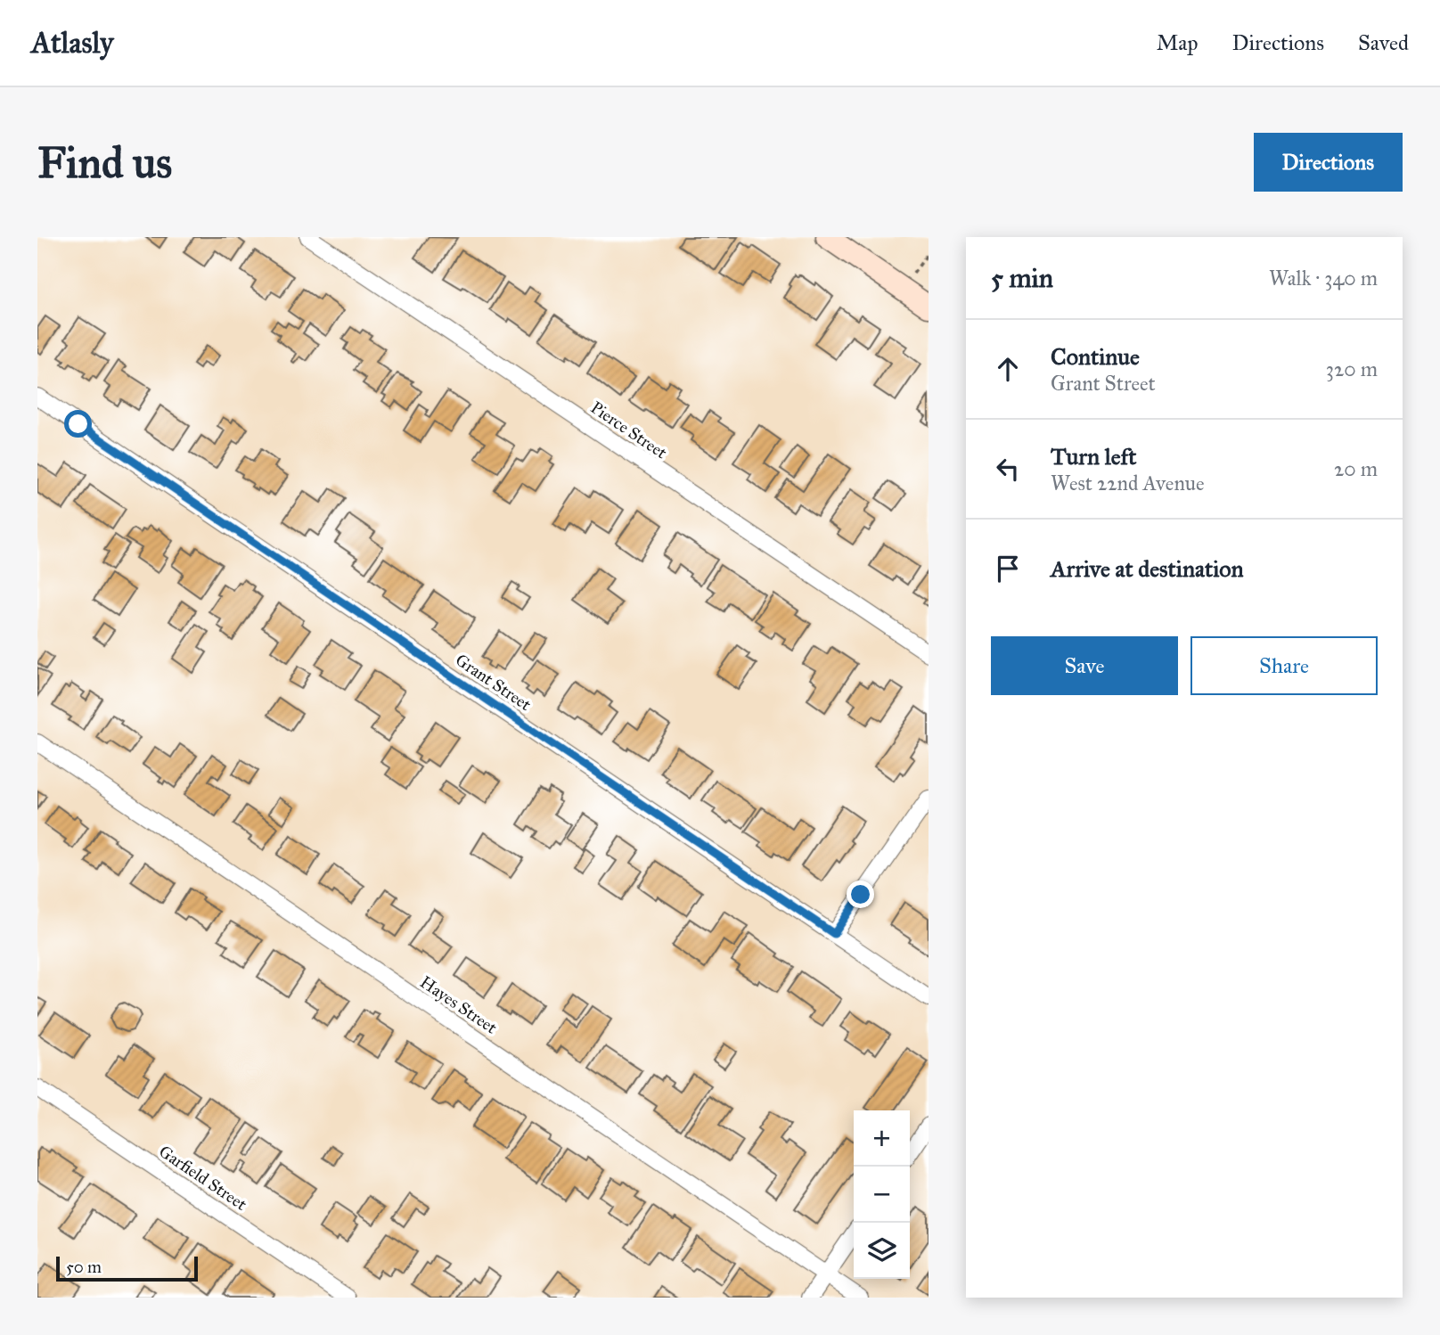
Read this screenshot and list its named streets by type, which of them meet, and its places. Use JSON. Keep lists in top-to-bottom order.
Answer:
{
  "streets": {
    "street": [
      "Pierce Street",
      "Grant Street",
      "Hayes Street",
      "Garfield Street"
    ]
  },
  "scale_bar": "50 m",
  "page": {
    "header": "Atlasly",
    "nav": ["Map", "Directions", "Saved"],
    "buttons": [
      "Directions",
      ["Save", "Share"]
    ],
    "title": "Find us",
    "heading": ["5 min", "Walk · 340 m"],
    "list": [
      ["Continue", "Grant Street", "320 m"],
      ["Turn left", "West 22nd Avenue", "20 m"],
      "Arrive at destination"
    ],
    "map_buttons": ["+", "−"],
    "scale": "50 m"
  }
}
